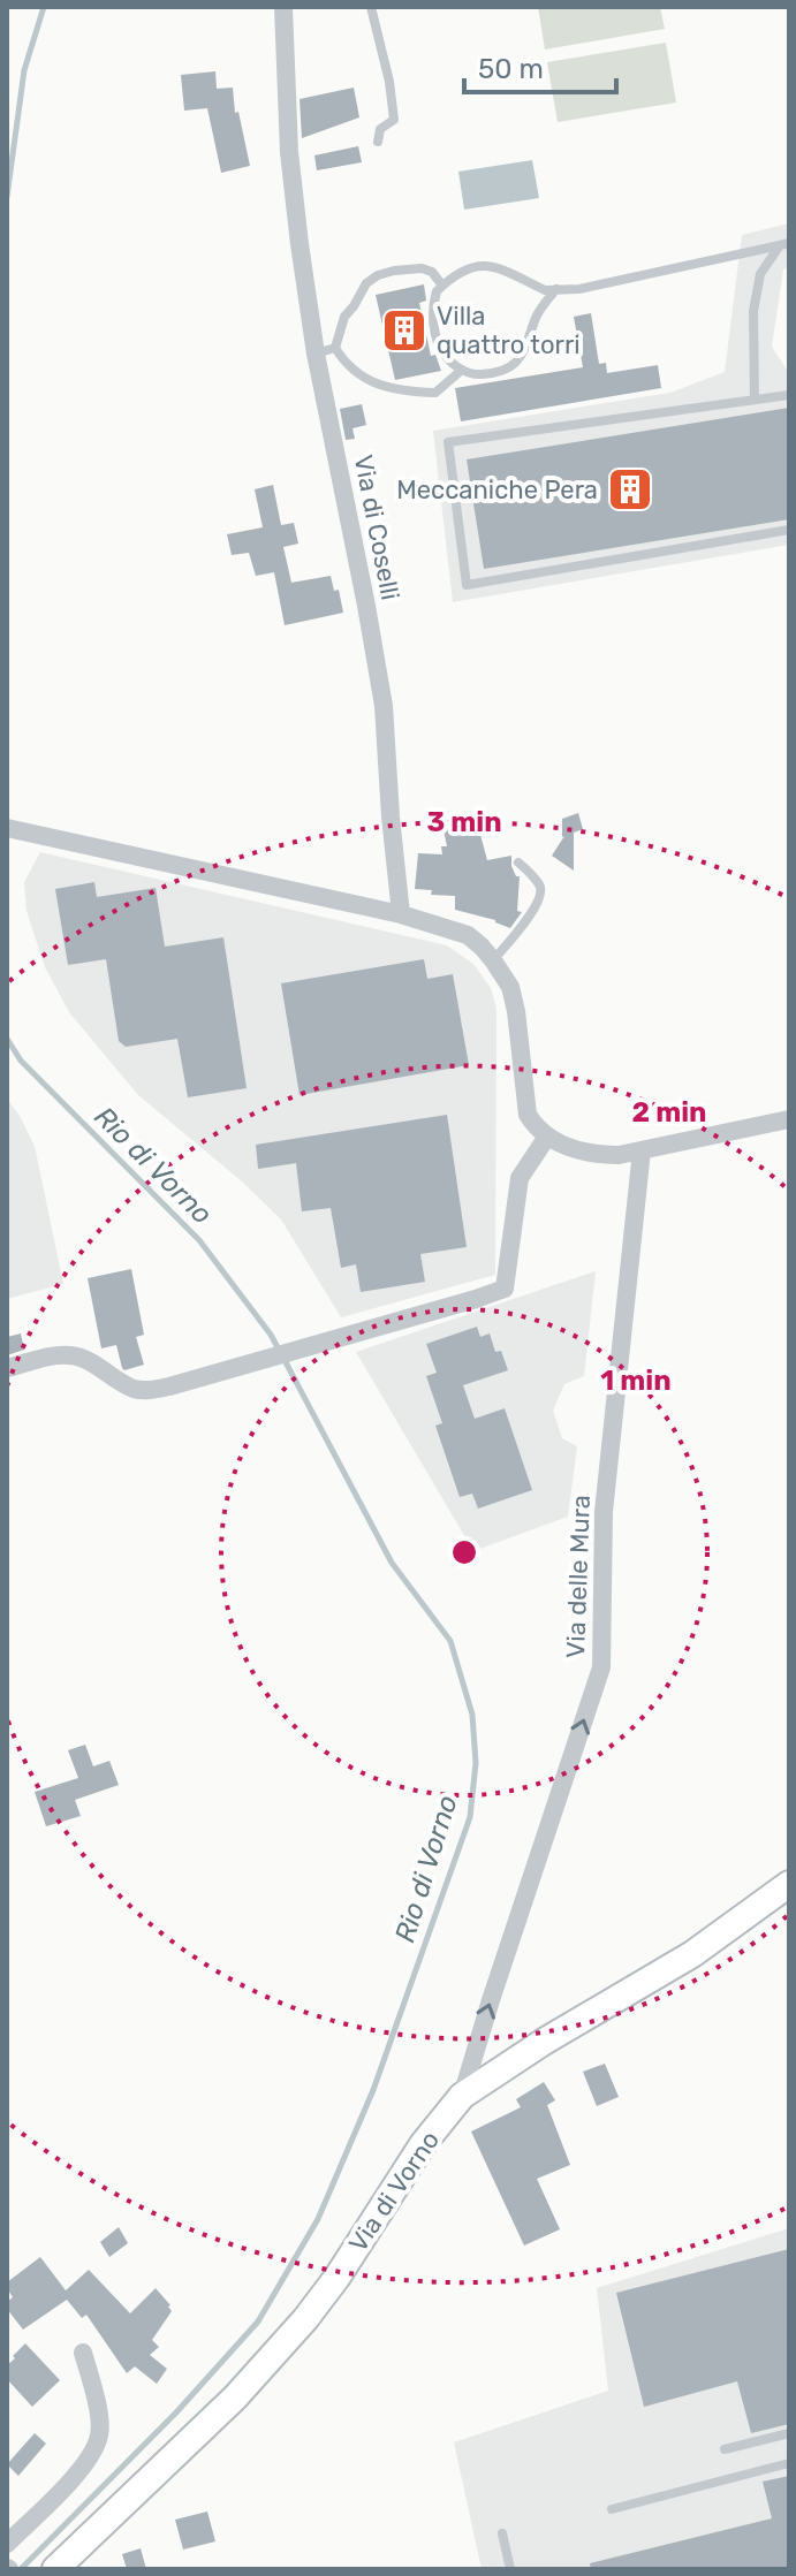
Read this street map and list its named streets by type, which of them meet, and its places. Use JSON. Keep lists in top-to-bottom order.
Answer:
{
  "streets": {
    "street": ["Via di Coselli", "Via delle Mura", "Via di Vorno"]
  },
  "crossings": [
    ["Via delle Mura", "Via di Vorno"]
  ],
  "one_way": ["Via delle Mura"],
  "water": ["Rio di Vorno"],
  "places": {
    "building": ["Villa quattro torri", "Meccaniche Pera"]
  },
  "scale_bar": "50 m",
  "rings": ["3 min", "2 min", "1 min"]
}
